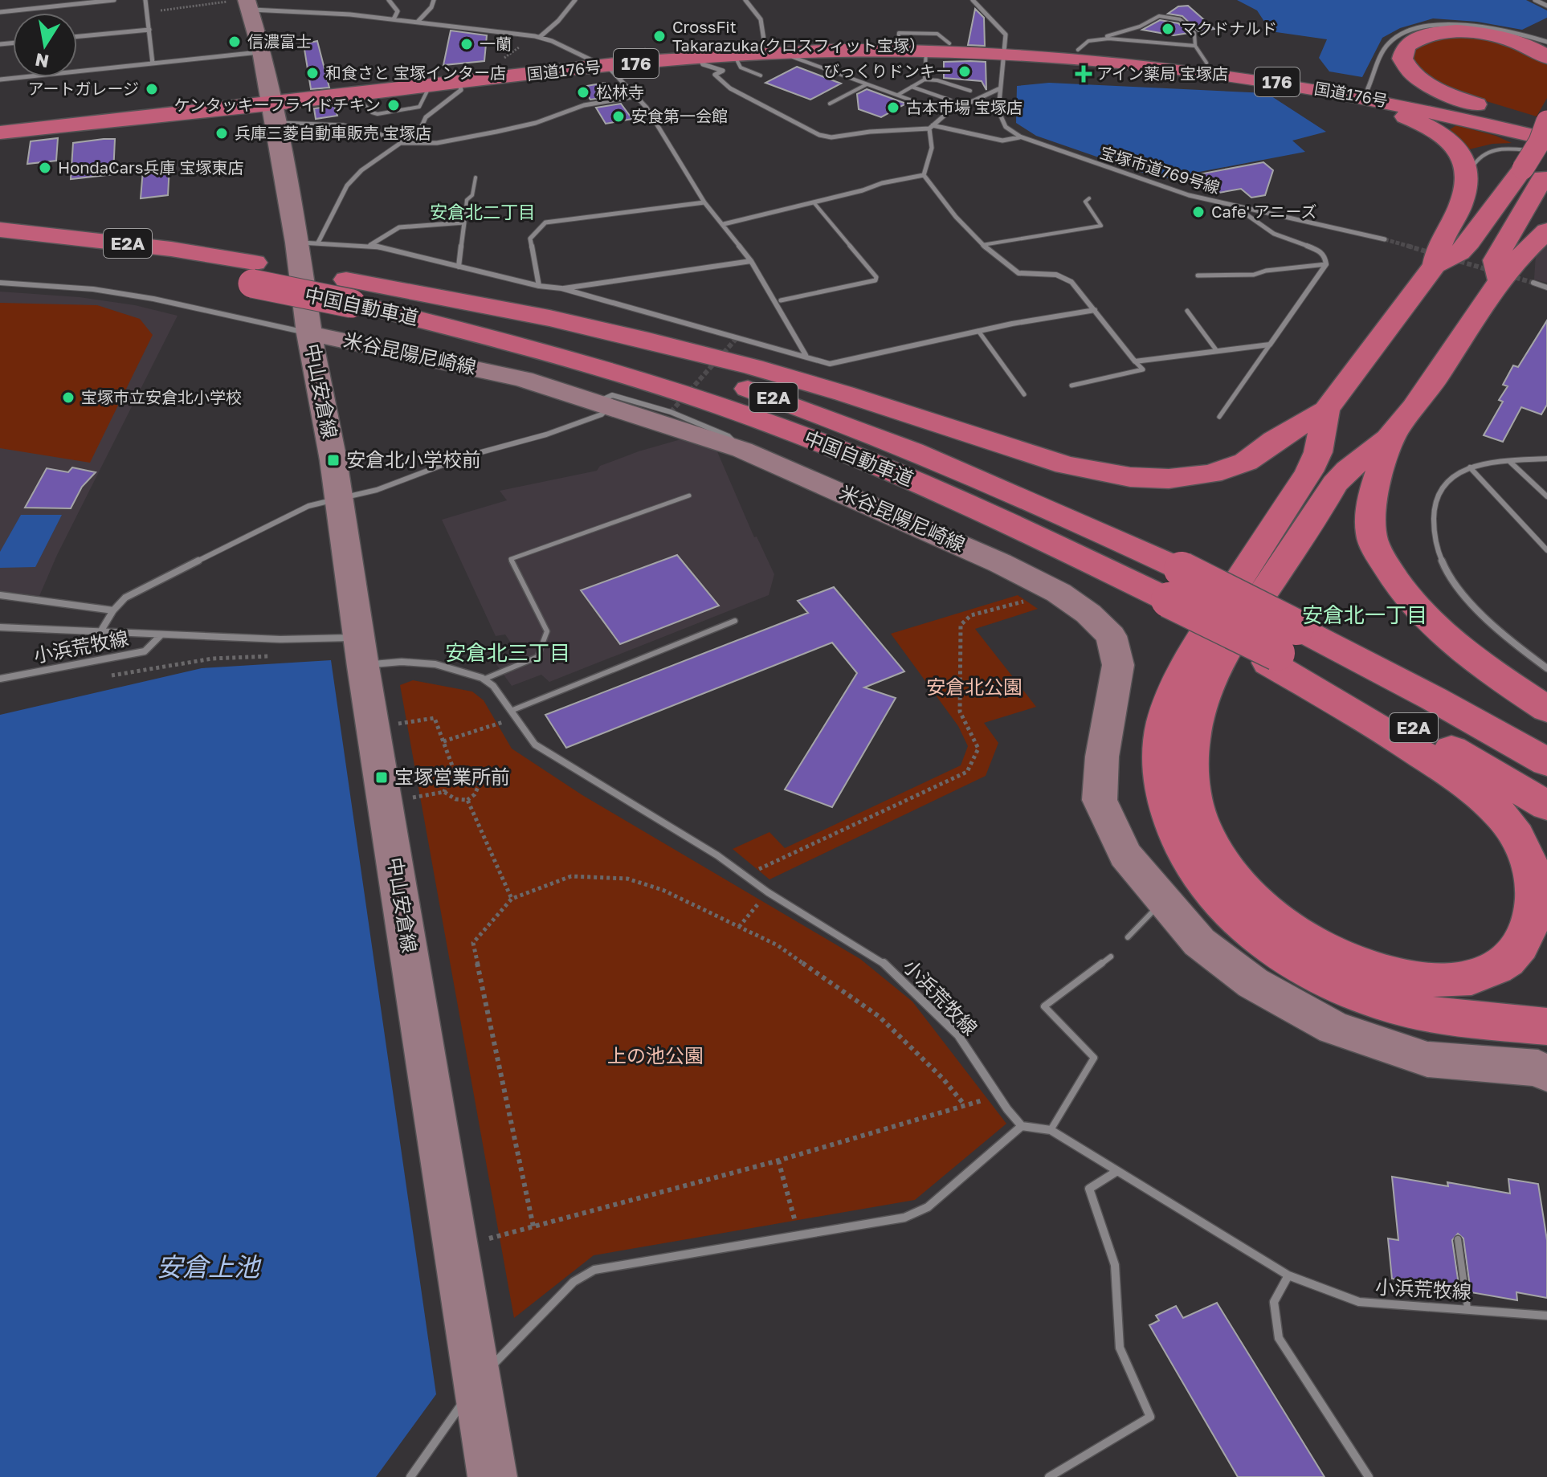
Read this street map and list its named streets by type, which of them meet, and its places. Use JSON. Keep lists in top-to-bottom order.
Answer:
{
  "streets": {
    "highway": [
      "176",
      "国道176号",
      "E2A",
      "中国自動車道"
    ],
    "main road": ["米谷昆陽尼崎線", "中山安倉線"],
    "street": ["宝塚市道769号線", "小浜荒牧線"]
  },
  "crossings": [
    ["国道176号", "宝塚市道769号線"],
    ["米谷昆陽尼崎線", "中山安倉線"]
  ],
  "districts": ["安倉北二丁目", "安倉北一丁目", "安倉北三丁目"],
  "water": ["安倉上池"],
  "parks": ["安倉北公園", "上の池公園"],
  "places": {
    "other": [
      "マクドナルド",
      "CrossFit Takarazuka(クロスフィット宝塚）",
      "信濃富士",
      "一蘭",
      "びっくりドンキー",
      "和食さと 宝塚インター店",
      "アートガレージ",
      "松林寺",
      "ケンタッキーフライドチキン",
      "古本市場 宝塚店",
      "安食第一会館",
      "兵庫三菱自動車販売 宝塚店",
      "HondaCars兵庫 宝塚東店",
      "Cafe' アニーズ",
      "宝塚市立安倉北小学校"
    ],
    "health": ["アイン薬局 宝塚店"],
    "transit": ["安倉北小学校前", "宝塚営業所前"]
  },
  "north": "bottom"
}
